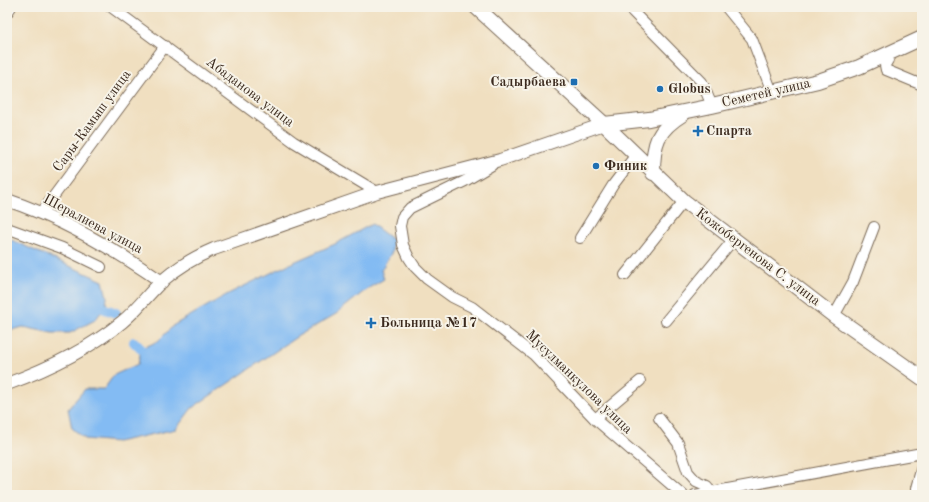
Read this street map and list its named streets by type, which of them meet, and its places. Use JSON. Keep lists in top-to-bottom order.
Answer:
{
  "streets": {
    "main road": ["Семетей улица", "Кожобергенова С. улица"],
    "street": [
      "Абаданова улица",
      "Сары-Камыш улица",
      "Шералиева улица",
      "Мусулманкулова улица"
    ]
  },
  "crossings": [
    ["Абаданова улица", "Сары-Камыш улица"],
    ["Семетей улица", "Кожобергенова С. улица"],
    ["Сары-Камыш улица", "Шералиева улица"]
  ],
  "places": {
    "transit": ["Садырбаева"],
    "other": ["Globus", "Финик"],
    "health": ["Спарта", "Больница №17"]
  }
}
